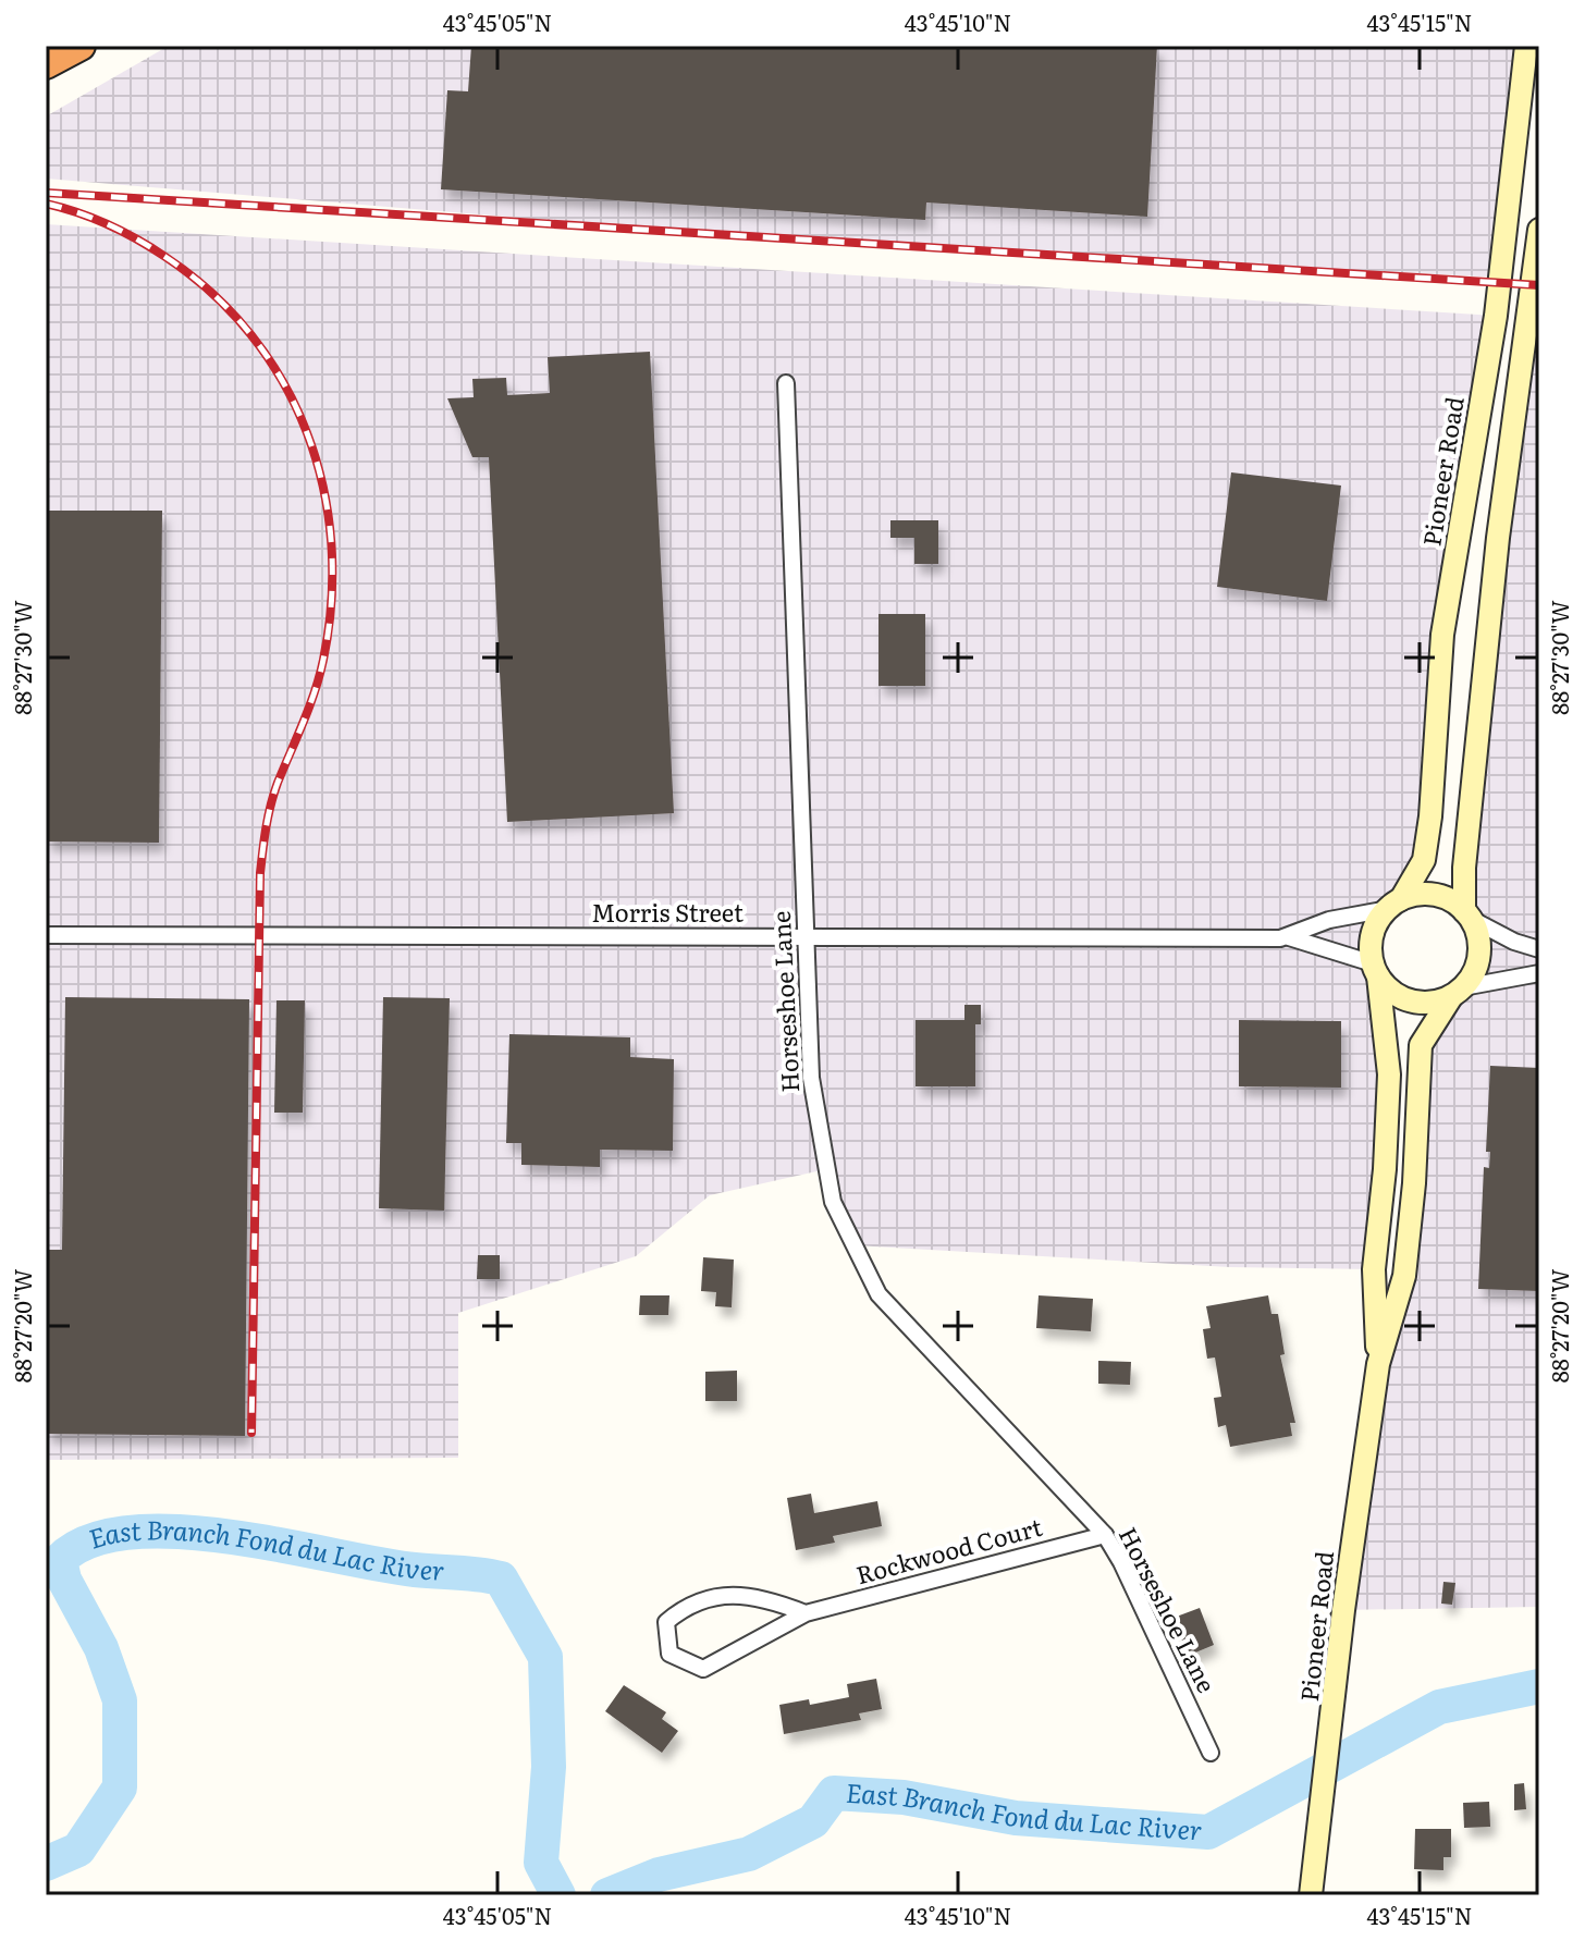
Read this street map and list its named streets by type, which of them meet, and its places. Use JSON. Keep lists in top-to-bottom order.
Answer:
{
  "streets": {
    "main road": ["Pioneer Road"],
    "street": ["Morris Street", "Horseshoe Lane", "Rockwood Court"]
  },
  "crossings": [
    ["Pioneer Road", "Morris Street"],
    ["Morris Street", "Horseshoe Lane"],
    ["Horseshoe Lane", "Rockwood Court"]
  ],
  "water": ["East Branch Fond du Lac River"],
  "coordinates": [
    "43°45'05\"N",
    "43°45'10\"N",
    "43°45'15\"N",
    "88°27'30\"W",
    "88°27'20\"W"
  ]
}
